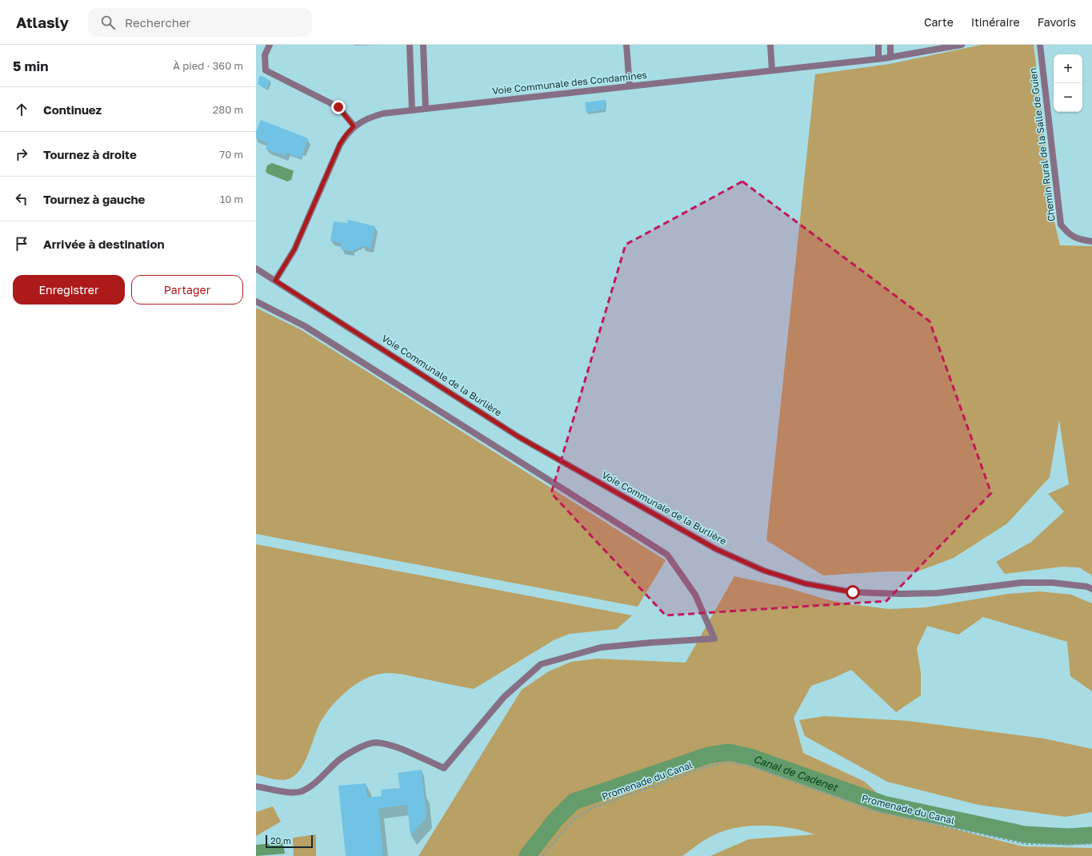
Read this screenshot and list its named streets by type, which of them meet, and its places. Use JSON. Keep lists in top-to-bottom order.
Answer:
{
  "streets": {
    "street": ["Voie Communale des Condamines", "Chemin Rural de la Salle de Guien", "Voie Communale de la Burlière"],
    "path": ["Promenade du Canal"]
  },
  "crossings": [
    ["Voie Communale des Condamines", "Voie Communale de la Burlière"]
  ],
  "water": ["Canal de Cadenet"],
  "scale_bar": "20 m",
  "page": {
    "header": "Atlasly",
    "search": "Rechercher",
    "nav": ["Carte", "Itinéraire", "Favoris"],
    "heading": ["5 min", "À pied · 360 m"],
    "map_buttons": ["+", "−"],
    "list": [
      ["Continuez", "280 m"],
      ["Tournez à droite", "70 m"],
      ["Tournez à gauche", "10 m"],
      "Arrivée à destination"
    ],
    "buttons": ["Enregistrer", "Partager"],
    "scale": "20 m"
  }
}
